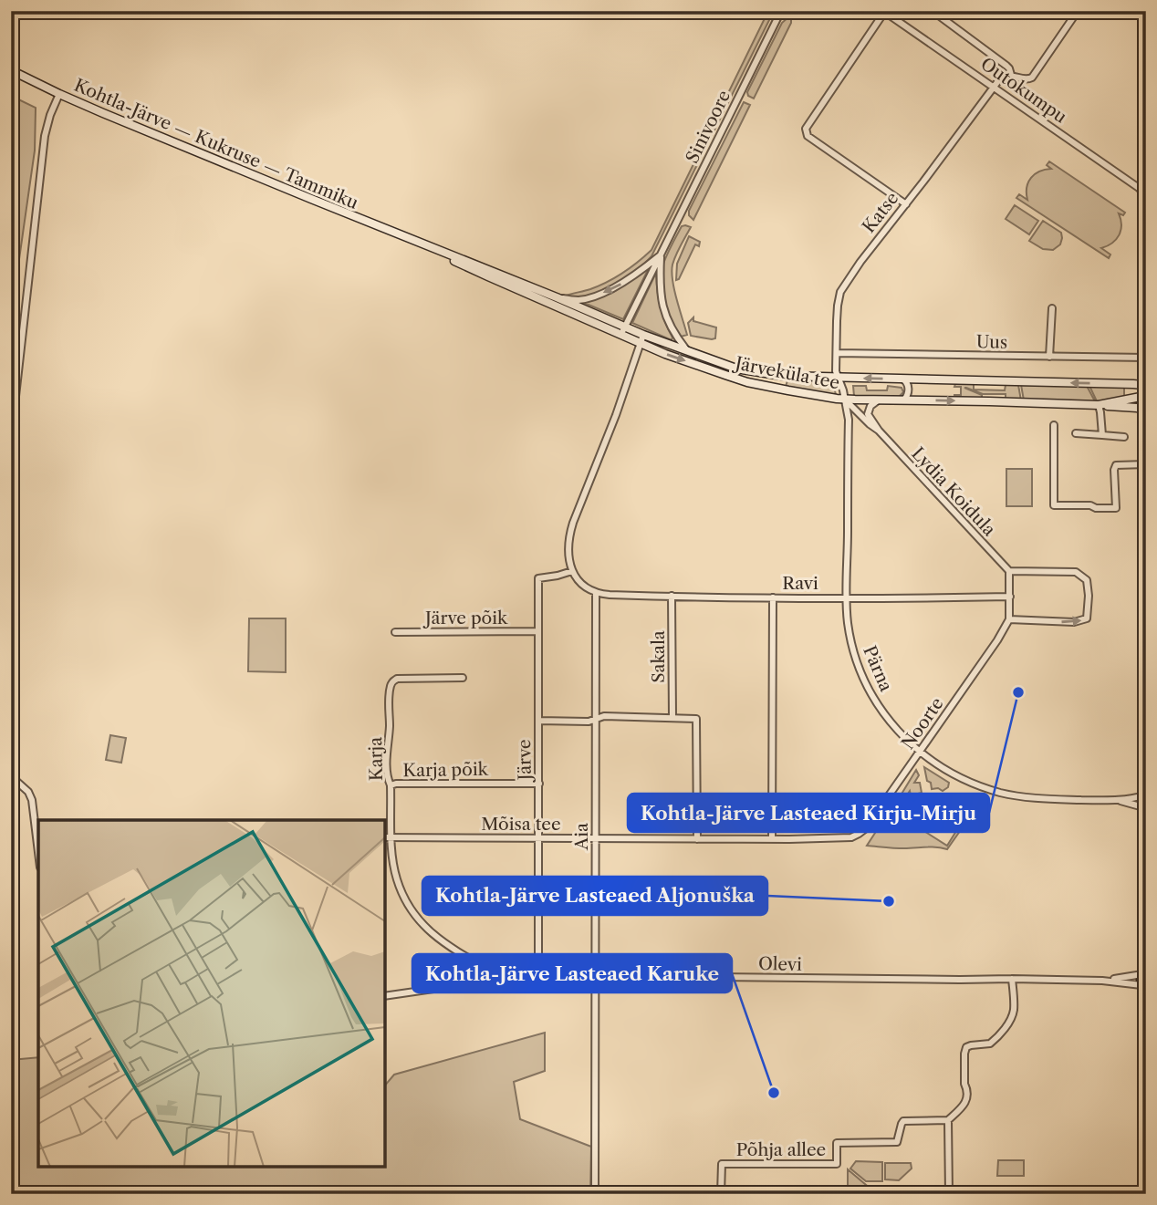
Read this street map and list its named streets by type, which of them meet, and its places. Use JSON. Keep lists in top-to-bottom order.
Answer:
{
  "streets": {
    "main road": ["Kohtla-Järve — Kukruse — Tammiku", "Järveküla tee"],
    "street": [
      "Outokumpu",
      "Sinivoore",
      "Katse",
      "Uus",
      "Lydia Koidula",
      "Ravi",
      "Järve põik",
      "Sakala",
      "Pärna",
      "Noorte",
      "Karja",
      "Järve",
      "Karja põik",
      "Mõisa tee",
      "Aia",
      "Olevi",
      "Põhja allee"
    ]
  },
  "crossings": [
    ["Outokumpu", "Katse"],
    ["Sinivoore", "Kohtla-Järve — Kukruse — Tammiku"],
    ["Sinivoore", "Järveküla tee"],
    ["Kohtla-Järve — Kukruse — Tammiku", "Järveküla tee"],
    ["Katse", "Uus"],
    ["Katse", "Järveküla tee"],
    ["Katse", "Pärna"],
    ["Järveküla tee", "Lydia Koidula"],
    ["Järveküla tee", "Pärna"],
    ["Lydia Koidula", "Pärna"],
    ["Ravi", "Sakala"],
    ["Ravi", "Pärna"],
    ["Ravi", "Aia"],
    ["Järve põik", "Järve"],
    ["Pärna", "Noorte"],
    ["Noorte", "Mõisa tee"],
    ["Karja", "Karja põik"],
    ["Karja", "Mõisa tee"],
    ["Karja", "Olevi"],
    ["Järve", "Karja põik"],
    ["Järve", "Mõisa tee"],
    ["Järve", "Olevi"],
    ["Mõisa tee", "Aia"],
    ["Aia", "Olevi"]
  ],
  "places": ["Kohtla-Järve Lasteaed Kirju-Mirju", "Kohtla-Järve Lasteaed Aljonuška", "Kohtla-Järve Lasteaed Karuke"]
}
